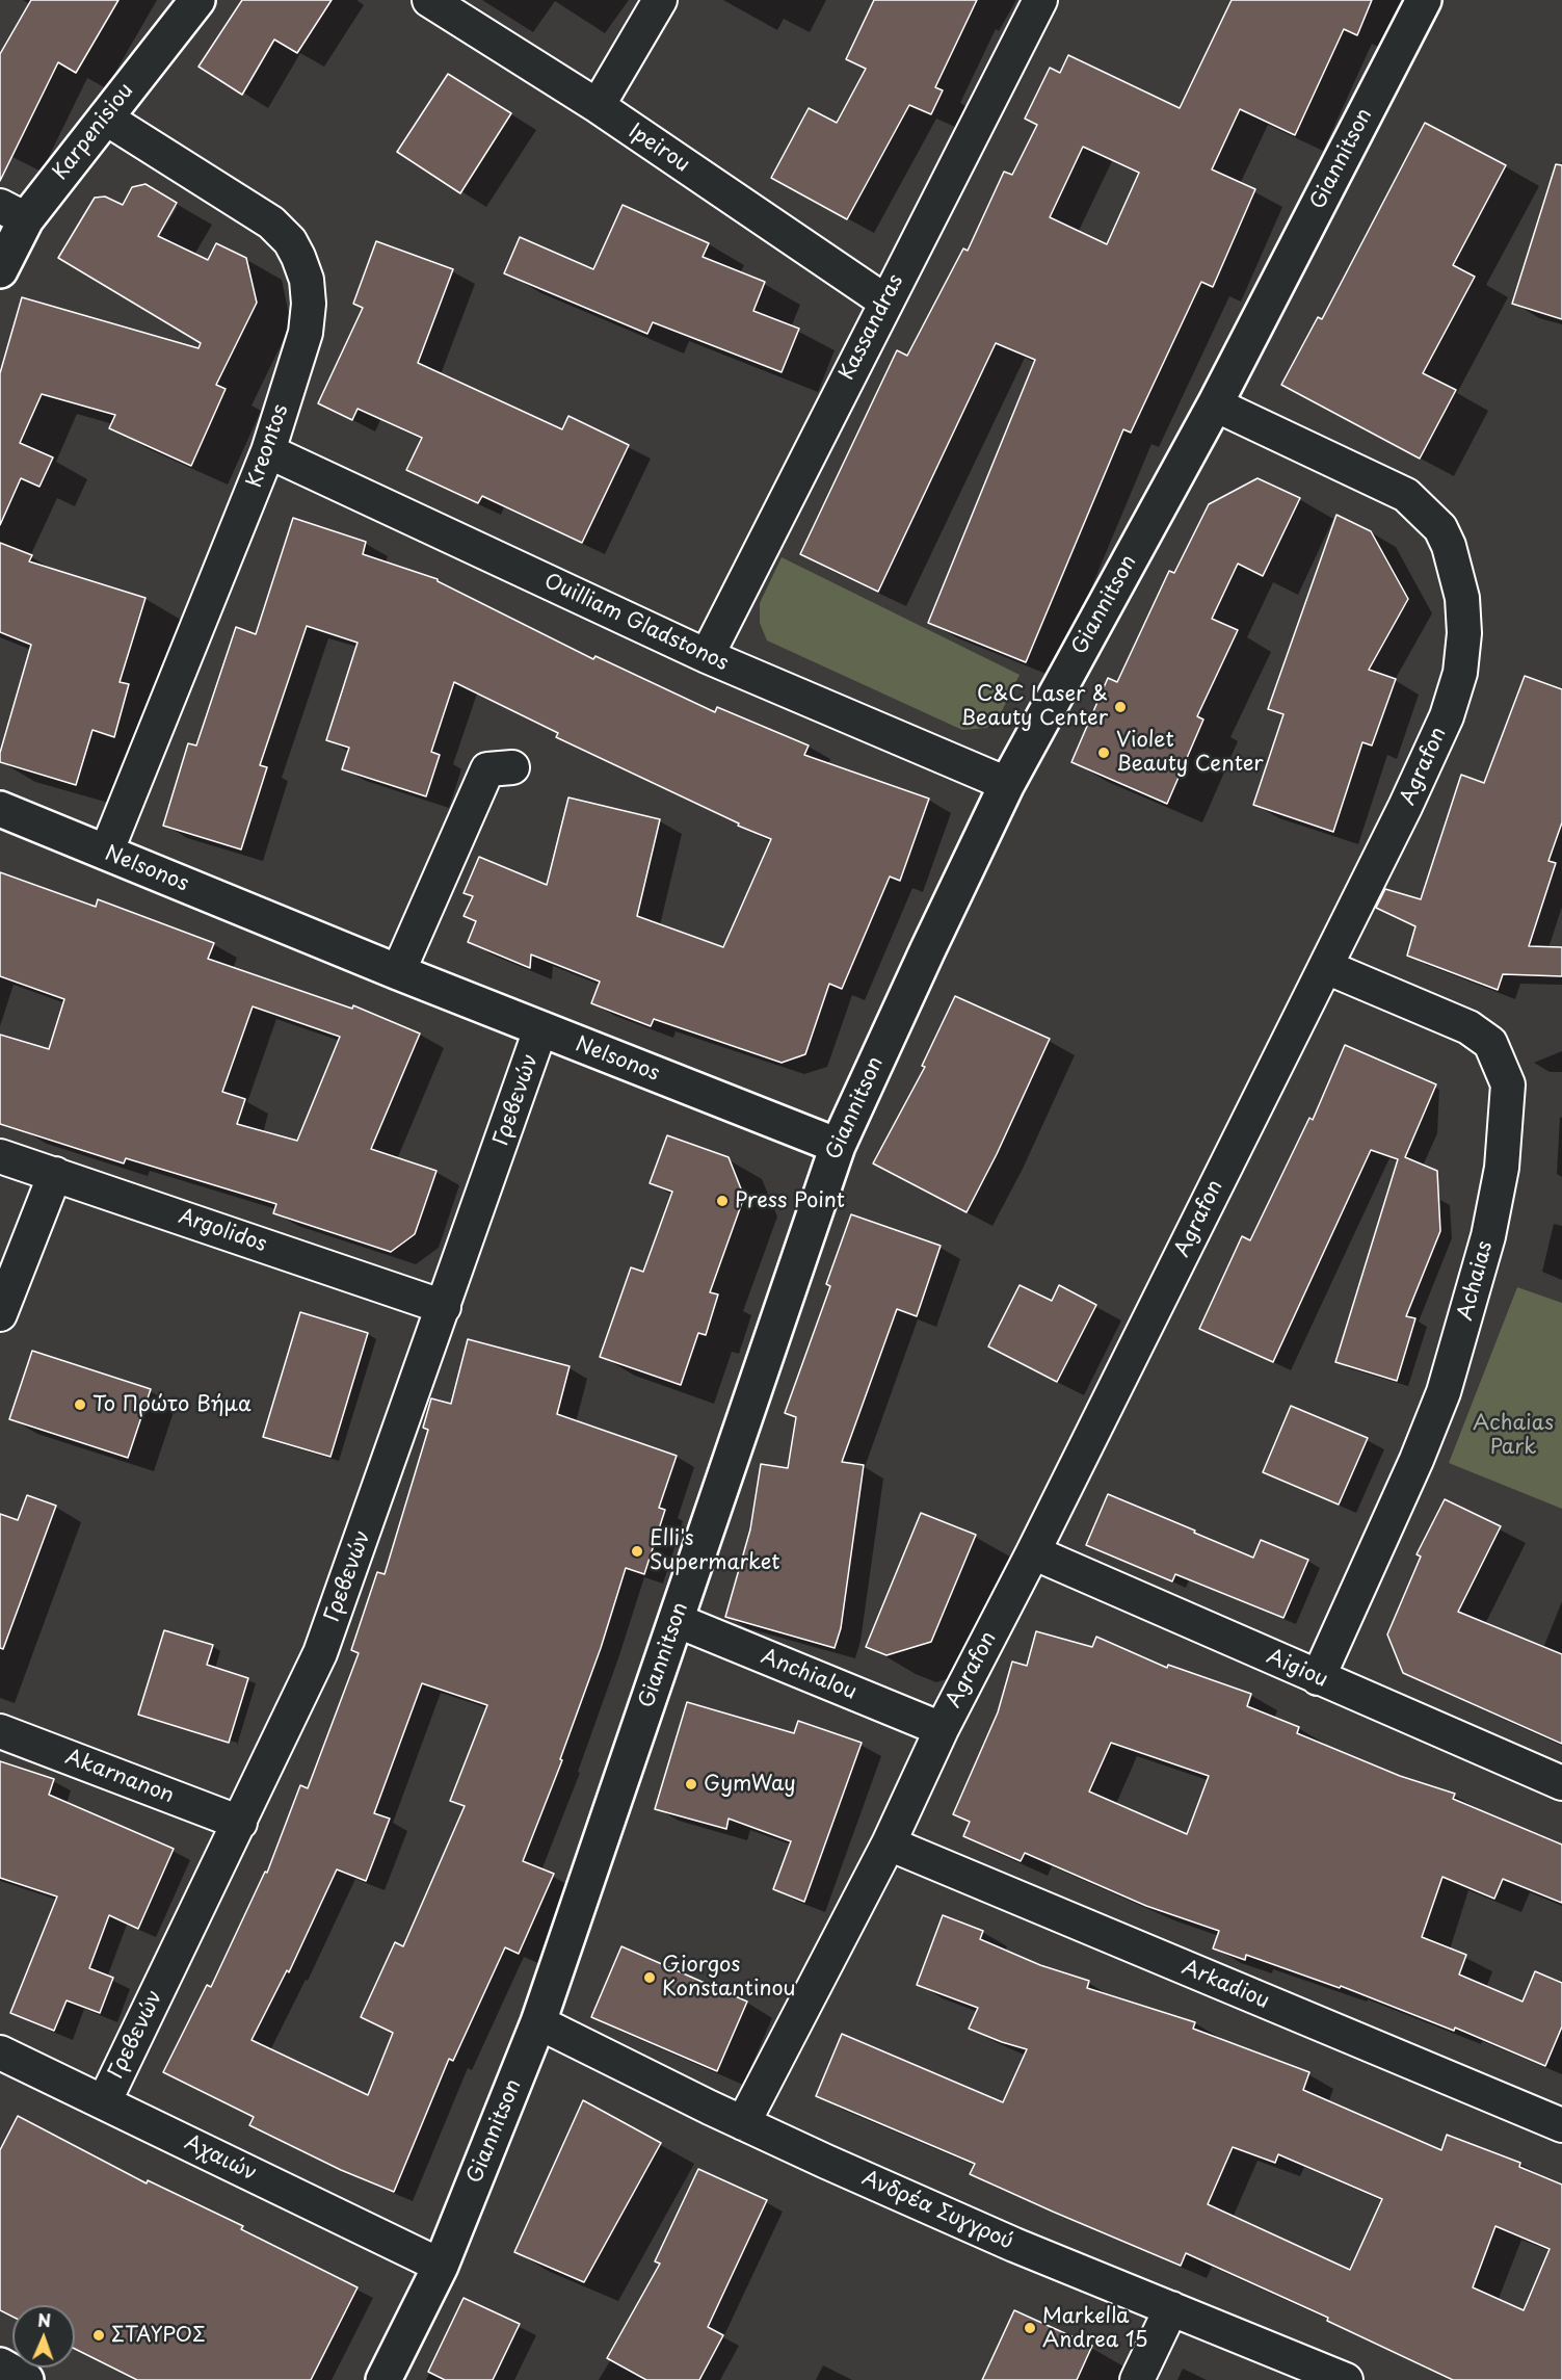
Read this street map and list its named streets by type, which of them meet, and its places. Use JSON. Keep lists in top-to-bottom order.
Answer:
{
  "streets": {
    "street": [
      "Karpenisiou",
      "Ipeirou",
      "Giannitson",
      "Kassandras",
      "Kreontos",
      "Ouilliam Gladstonos",
      "Agrafon",
      "Nelsonos",
      "Γρεβενών",
      "Argolidos",
      "Achaias",
      "Aigiou",
      "Anchialou",
      "Akarnanon",
      "Arkadiou",
      "Αχαιών",
      "Ανδρέα Συγγρού"
    ]
  },
  "crossings": [
    ["Karpenisiou", "Kreontos"],
    ["Ipeirou", "Kassandras"],
    ["Giannitson", "Ouilliam Gladstonos"],
    ["Giannitson", "Agrafon"],
    ["Giannitson", "Nelsonos"],
    ["Giannitson", "Anchialou"],
    ["Giannitson", "Αχαιών"],
    ["Giannitson", "Ανδρέα Συγγρού"],
    ["Kassandras", "Ouilliam Gladstonos"],
    ["Kreontos", "Ouilliam Gladstonos"],
    ["Kreontos", "Nelsonos"],
    ["Agrafon", "Achaias"],
    ["Agrafon", "Aigiou"],
    ["Agrafon", "Anchialou"],
    ["Agrafon", "Arkadiou"],
    ["Agrafon", "Ανδρέα Συγγρού"],
    ["Nelsonos", "Γρεβενών"],
    ["Γρεβενών", "Argolidos"],
    ["Γρεβενών", "Akarnanon"],
    ["Γρεβενών", "Αχαιών"],
    ["Achaias", "Aigiou"]
  ],
  "parks": ["Achaias Park"],
  "places": [
    "C&C Laser & Beauty Center",
    "Violet Beauty Center",
    "Press Point",
    "Το Πρώτο Βήμα",
    "Elli's Supermarket",
    "GymWay",
    "Giorgos Konstantinou",
    "Markella Andrea 15",
    "ΣΤΑΥΡΟΣ"
  ],
  "north": "top"
}
